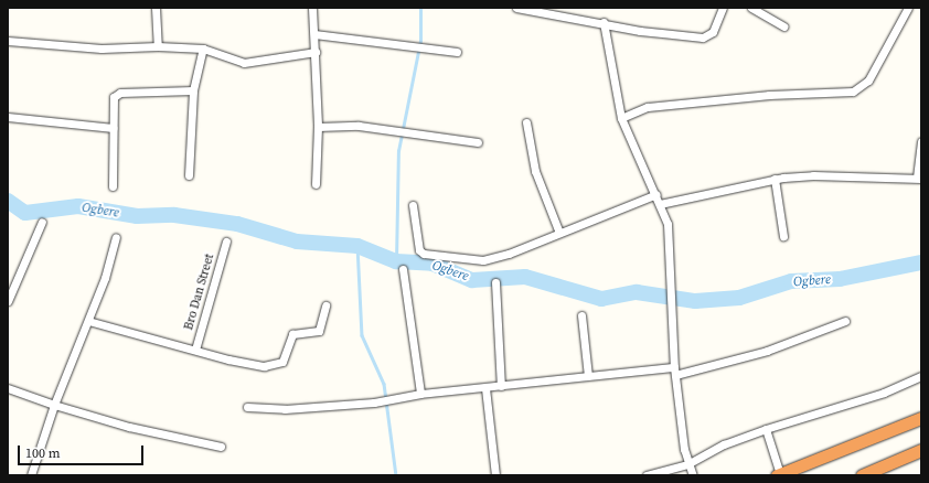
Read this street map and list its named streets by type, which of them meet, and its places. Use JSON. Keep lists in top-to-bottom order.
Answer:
{
  "streets": {
    "street": ["Bro Dan Street"]
  },
  "water": ["Ogbere"],
  "scale_bar": "100 m"
}
